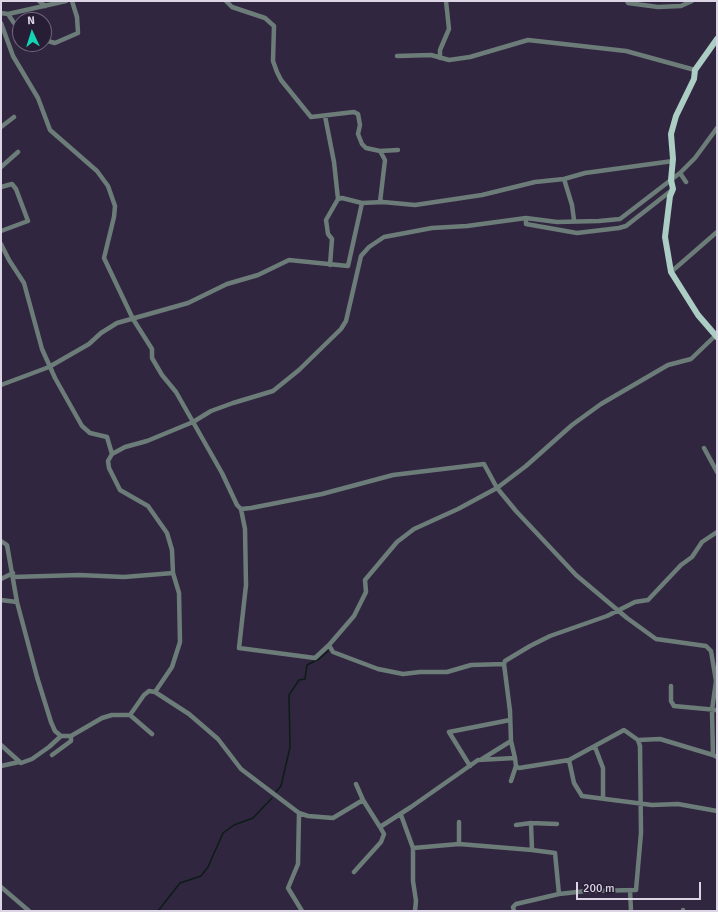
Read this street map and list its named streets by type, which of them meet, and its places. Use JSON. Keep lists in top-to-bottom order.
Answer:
{
  "scale_bar": "200 m",
  "north": "top"
}
